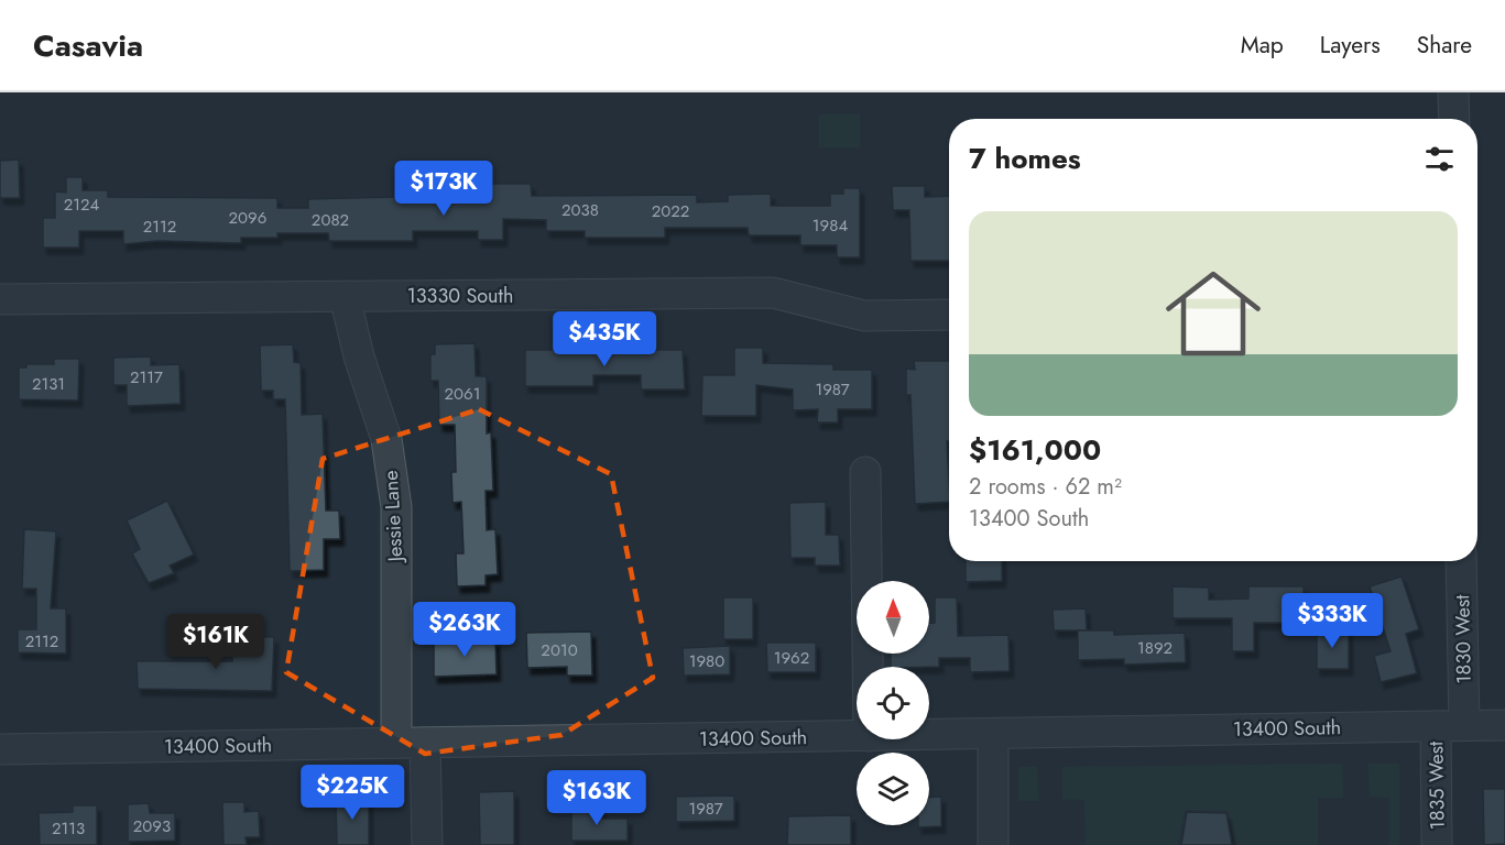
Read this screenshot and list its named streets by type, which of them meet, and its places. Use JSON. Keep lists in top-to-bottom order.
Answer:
{
  "streets": {
    "street": [
      "13330 South",
      "Jessie Lane",
      "1830 West",
      "13400 South",
      "1835 West"
    ]
  },
  "crossings": [
    ["13330 South", "Jessie Lane"],
    ["Jessie Lane", "13400 South"],
    ["1830 West", "13400 South"],
    ["1830 West", "1835 West"],
    ["13400 South", "1835 West"]
  ],
  "house_numbers": [
    "2124",
    "2038",
    "2022",
    "2096",
    "2082",
    "1984",
    "2112",
    "2117",
    "2131",
    "1987",
    "2061",
    "2112",
    "1892",
    "2010",
    "1962",
    "1980",
    "1987",
    "2093",
    "2113"
  ],
  "north": "top",
  "page": {
    "header": "Casavia",
    "nav": ["Map", "Layers", "Share"],
    "heading": "7 homes",
    "price": [
      "$173K",
      "$435K",
      "$333K",
      "$263K",
      "$161K",
      "$225K",
      "$163K"
    ],
    "list": [
      {
        "name": "$161,000",
        "note": "2 rooms · 62 m² · 13400 South"
      }
    ]
  }
}
